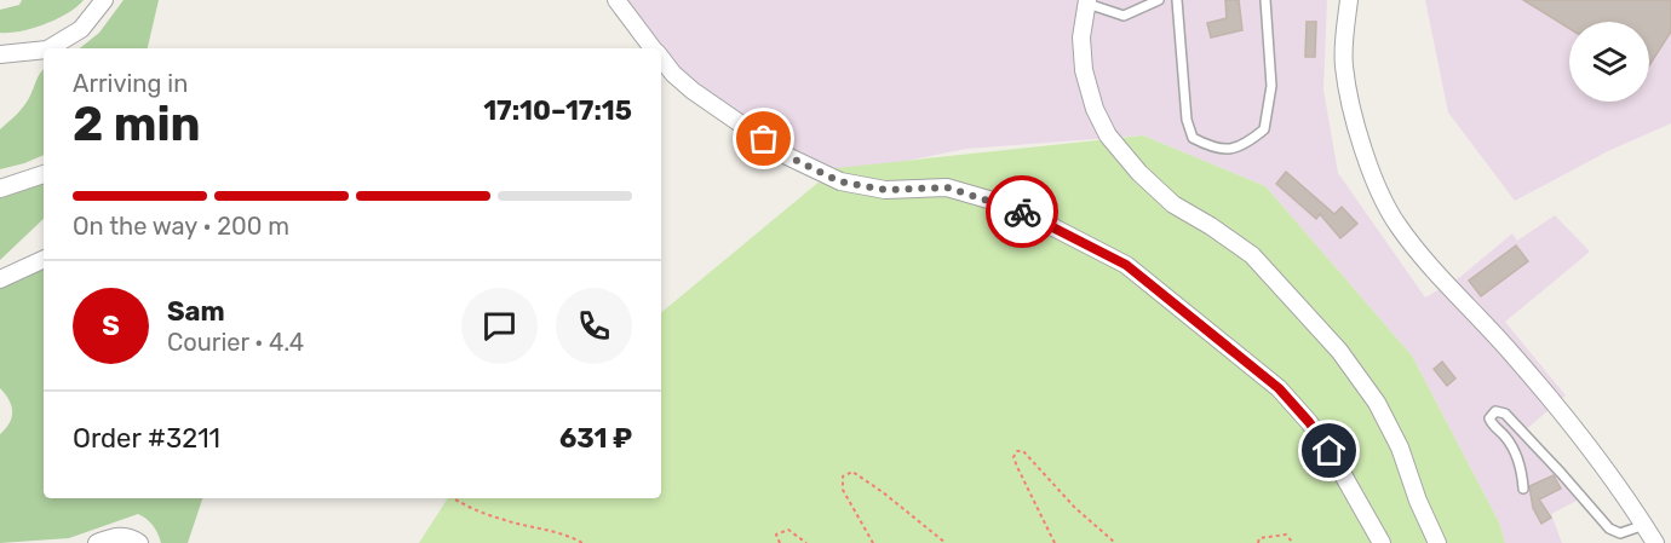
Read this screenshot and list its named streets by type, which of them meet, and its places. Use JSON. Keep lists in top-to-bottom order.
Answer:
{
  "page": {
    "heading": ["2 min", "Arriving in", "17:10–17:15"],
    "panel": [
      "Sam",
      "Courier · 4.4",
      "Order #3211",
      "631 ₽"
    ],
    "bar": "On the way · 200 m",
    "round": "S"
  }
}
